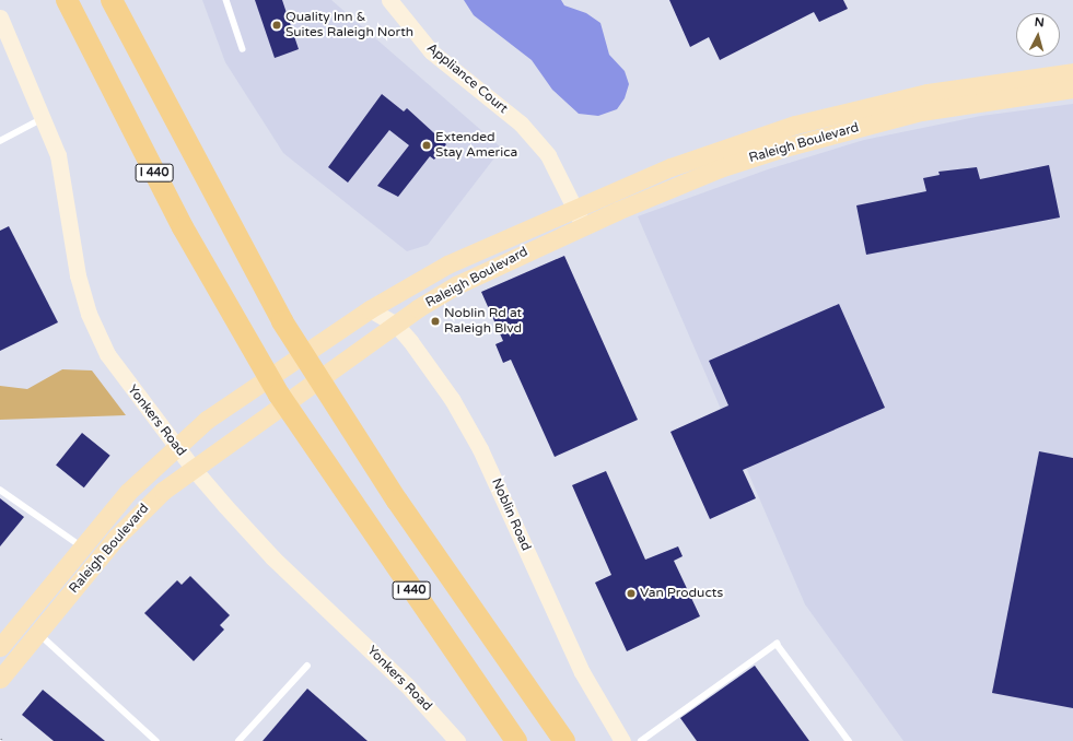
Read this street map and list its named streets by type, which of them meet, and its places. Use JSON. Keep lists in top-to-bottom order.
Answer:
{
  "streets": {
    "highway": ["I 440"],
    "main road": ["Raleigh Boulevard"],
    "street": ["Appliance Court", "Yonkers Road", "Noblin Road"]
  },
  "crossings": [
    ["Appliance Court", "Raleigh Boulevard"],
    ["Raleigh Boulevard", "Yonkers Road"],
    ["Raleigh Boulevard", "Noblin Road"]
  ],
  "places": [
    "Quality Inn & Suites Raleigh North",
    "Extended Stay America",
    "Noblin Rd at Raleigh Blvd",
    "Van Products"
  ],
  "north": "top"
}
